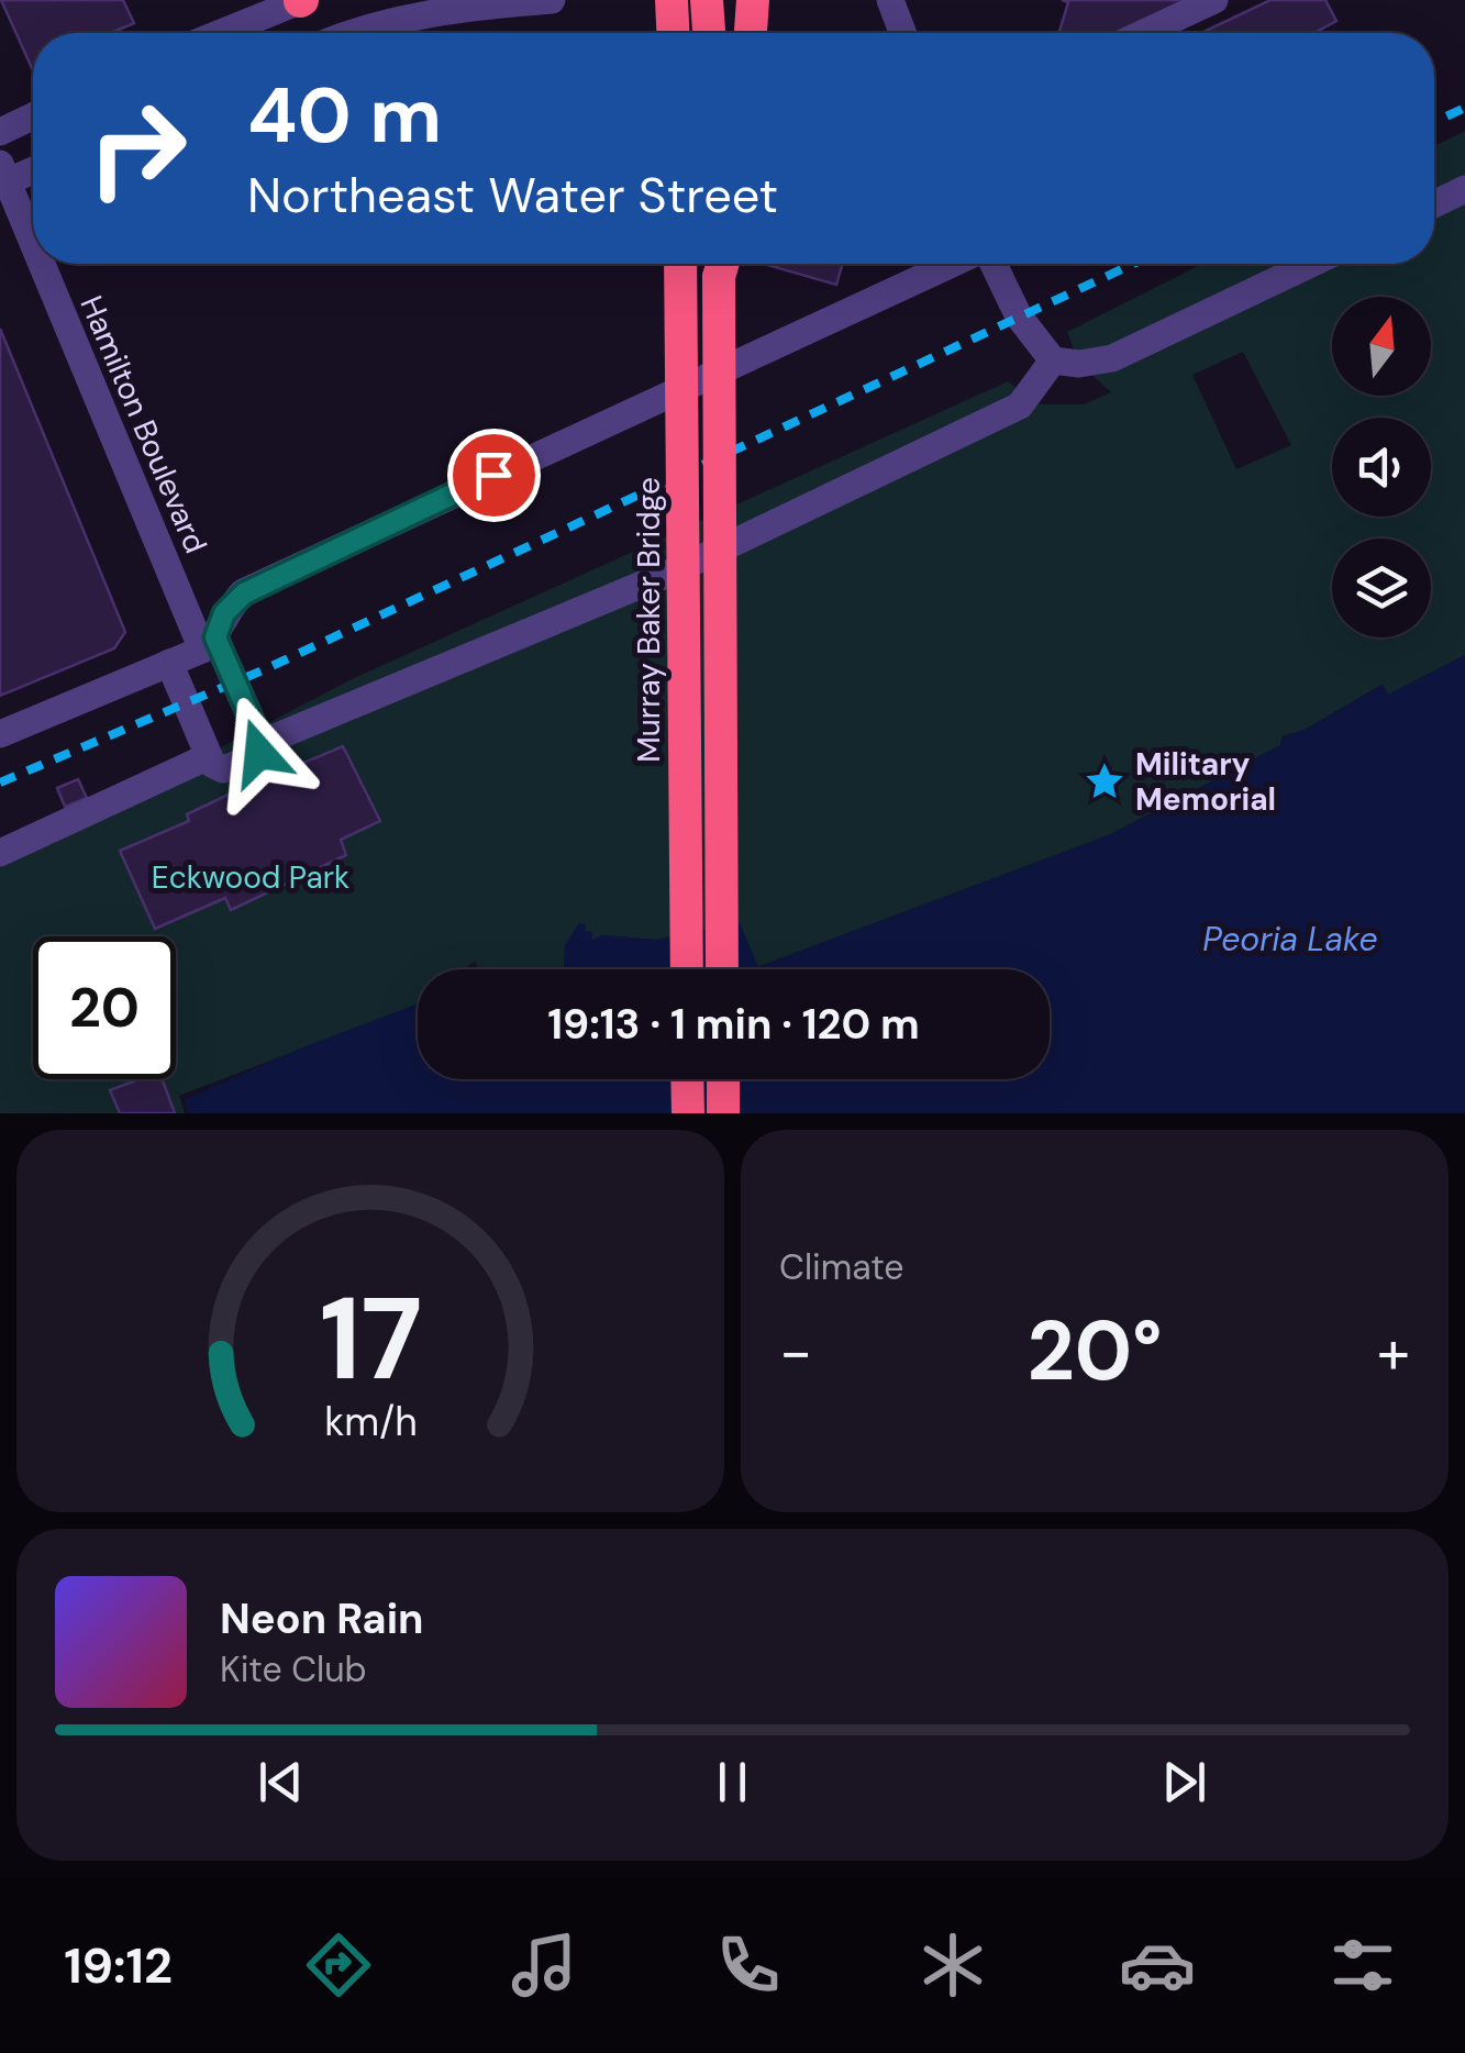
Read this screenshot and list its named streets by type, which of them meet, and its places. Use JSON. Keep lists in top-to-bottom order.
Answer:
{
  "streets": {
    "highway": ["Murray Baker Bridge"],
    "street": ["Hamilton Boulevard"]
  },
  "water": ["Peoria Lake"],
  "parks": ["Eckwood Park"],
  "places": {
    "place": ["Military Memorial"]
  },
  "north": "top",
  "page": {
    "turn": ["40 m", "Northeast Water Street"],
    "limit": "20",
    "trip": "19:13 · 1 min · 120 m",
    "tile": "Climate",
    "heat": ["−", "20°", "+"],
    "song": ["Neon Rain", "Kite Club"],
    "tabs": "19:12",
    "gauge": ["17", "km/h"]
  }
}
